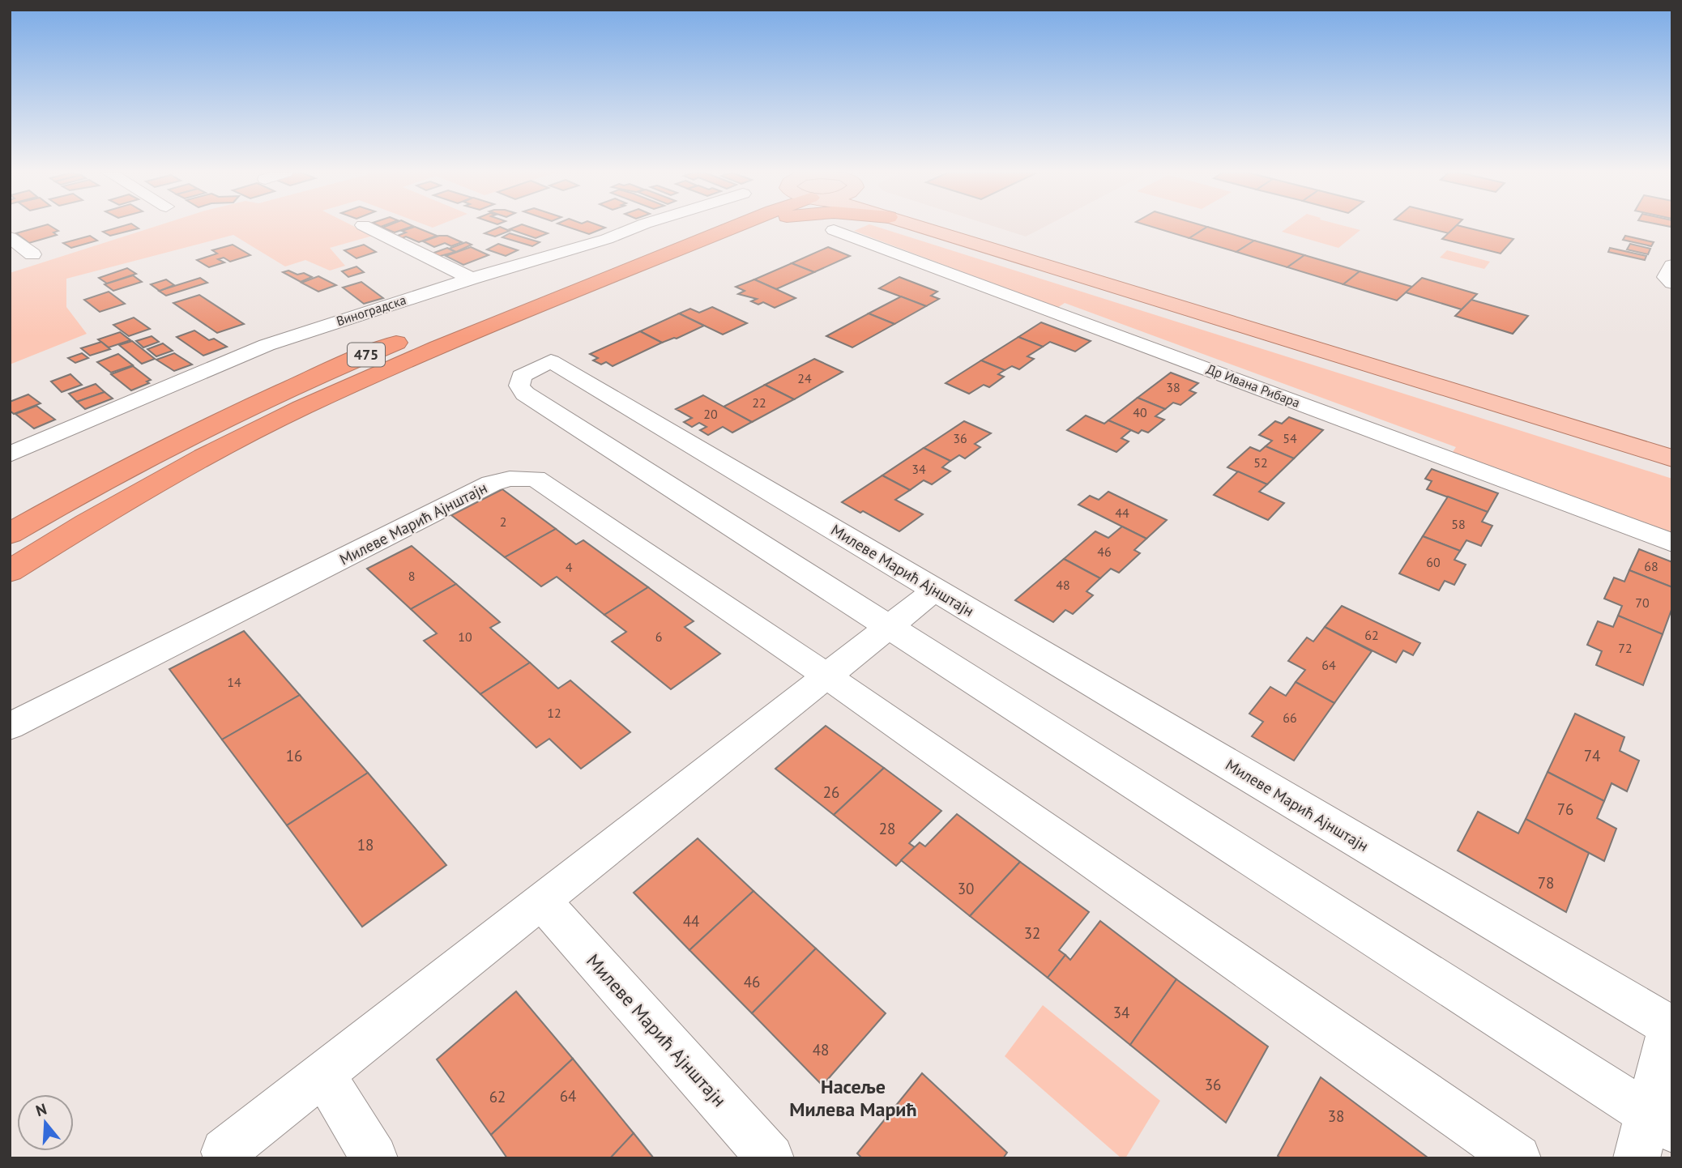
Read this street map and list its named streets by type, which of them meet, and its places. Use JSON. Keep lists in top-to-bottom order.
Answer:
{
  "streets": {
    "highway": ["475"],
    "street": ["Виноградска", "Др Ивана Рибара", "Милеве Марић Ајнштајн"]
  },
  "districts": ["Насеље Милева Марић"],
  "house_numbers": [
    "24",
    "38",
    "22",
    "40",
    "20",
    "36",
    "54",
    "52",
    "34",
    "44",
    "2",
    "58",
    "46",
    "60",
    "68",
    "4",
    "8",
    "48",
    "70",
    "62",
    "10",
    "6",
    "72",
    "64",
    "14",
    "12",
    "66",
    "16",
    "74",
    "26",
    "76",
    "28",
    "18",
    "78",
    "30",
    "44",
    "32",
    "46",
    "34",
    "48",
    "36",
    "64",
    "62",
    "38"
  ],
  "north": "top"
}
